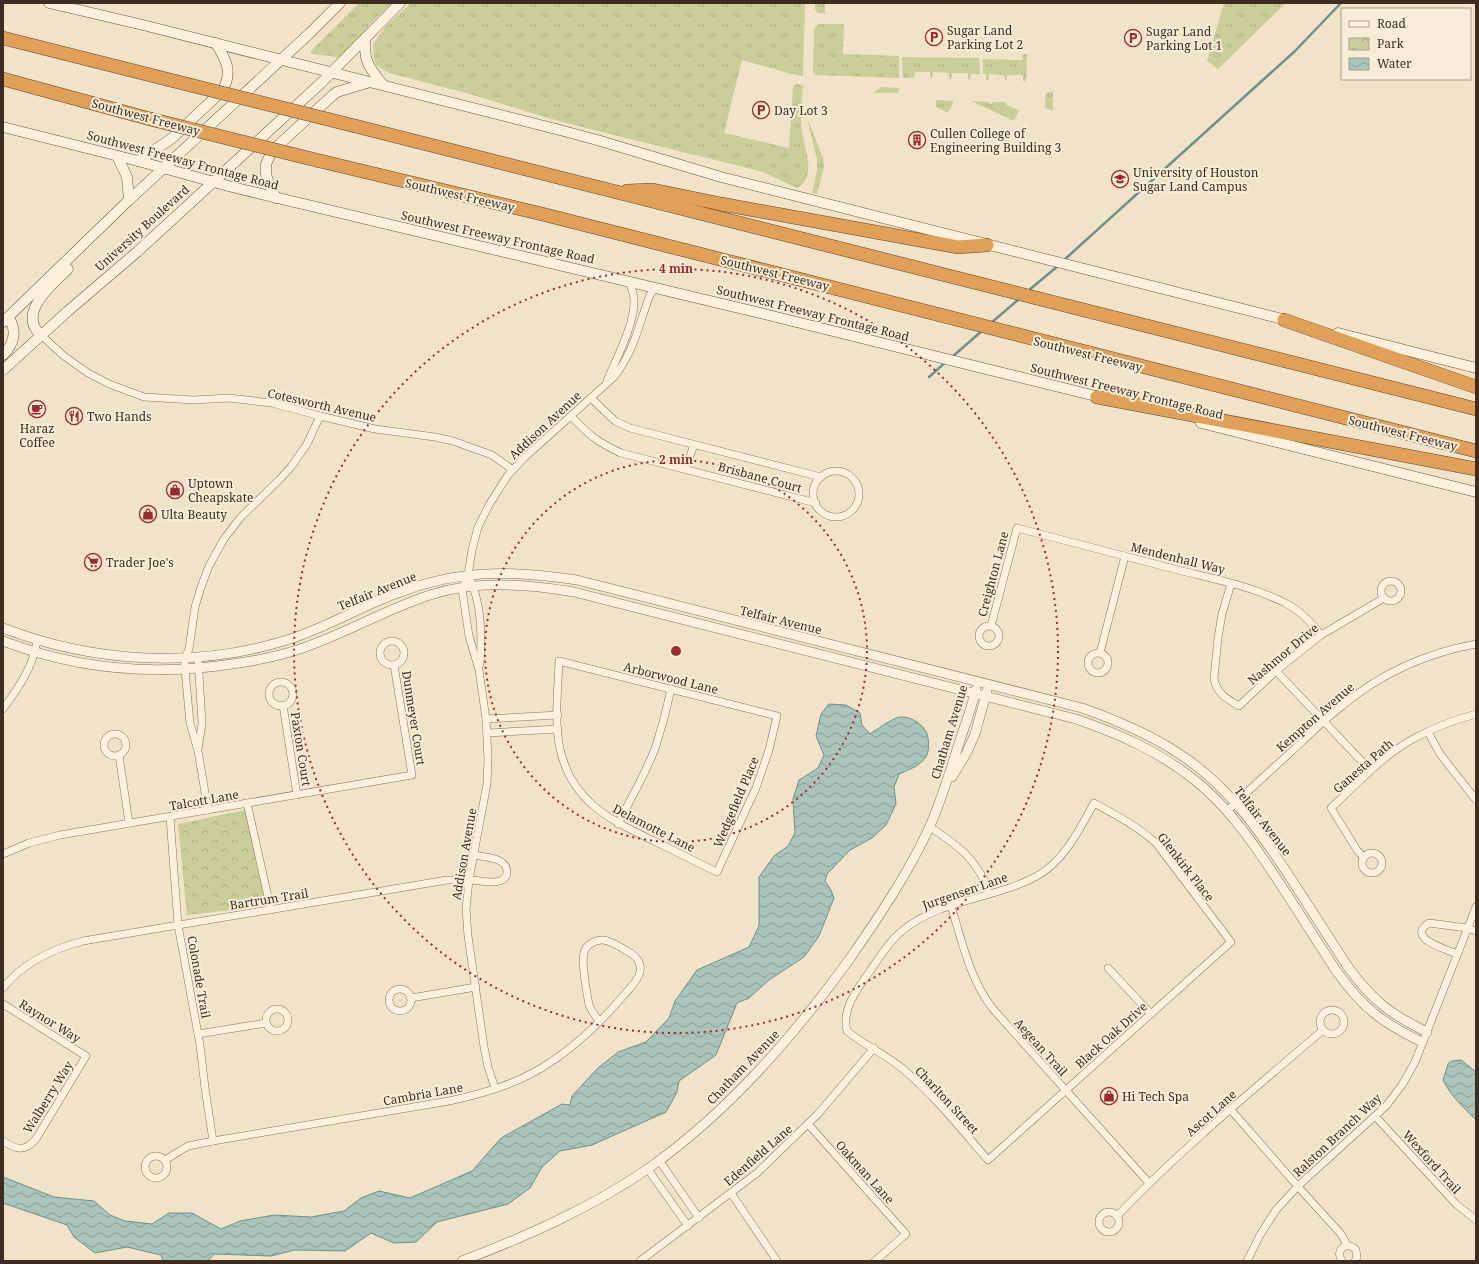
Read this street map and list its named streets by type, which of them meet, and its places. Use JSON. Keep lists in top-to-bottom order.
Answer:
{
  "streets": {
    "highway": ["Southwest Freeway"],
    "main road": ["Southwest Freeway Frontage Road", "University Boulevard"],
    "street": [
      "Cotesworth Avenue",
      "Addison Avenue",
      "Brisbane Court",
      "Mendenhall Way",
      "Creighton Lane",
      "Telfair Avenue",
      "Nashmor Drive",
      "Arborwood Lane",
      "Kempton Avenue",
      "Dunmeyer Court",
      "Chatham Avenue",
      "Paxton Court",
      "Ganesta Path",
      "Talcott Lane",
      "Wedgefield Place",
      "Delamotte Lane",
      "Glenkirk Place",
      "Jurgensen Lane",
      "Bartrum Trail",
      "Colonade Trail",
      "Raynor Way",
      "Black Oak Drive",
      "Aegean Trail",
      "Cambria Lane",
      "Walberry Way",
      "Charlton Street",
      "Ascot Lane",
      "Ralston Branch Way",
      "Edenfield Lane",
      "Wexford Trail",
      "Oakman Lane"
    ]
  },
  "crossings": [
    ["Southwest Freeway Frontage Road", "University Boulevard"],
    ["Southwest Freeway Frontage Road", "Addison Avenue"],
    ["University Boulevard", "Cotesworth Avenue"],
    ["Cotesworth Avenue", "Addison Avenue"],
    ["Addison Avenue", "Brisbane Court"],
    ["Addison Avenue", "Telfair Avenue"],
    ["Addison Avenue", "Bartrum Trail"],
    ["Addison Avenue", "Cambria Lane"],
    ["Mendenhall Way", "Creighton Lane"],
    ["Mendenhall Way", "Nashmor Drive"],
    ["Telfair Avenue", "Kempton Avenue"],
    ["Telfair Avenue", "Chatham Avenue"],
    ["Telfair Avenue", "Ralston Branch Way"],
    ["Arborwood Lane", "Wedgefield Place"],
    ["Arborwood Lane", "Delamotte Lane"],
    ["Dunmeyer Court", "Talcott Lane"],
    ["Paxton Court", "Talcott Lane"],
    ["Talcott Lane", "Colonade Trail"],
    ["Wedgefield Place", "Delamotte Lane"],
    ["Glenkirk Place", "Jurgensen Lane"],
    ["Glenkirk Place", "Black Oak Drive"],
    ["Jurgensen Lane", "Aegean Trail"],
    ["Jurgensen Lane", "Charlton Street"],
    ["Bartrum Trail", "Colonade Trail"],
    ["Colonade Trail", "Cambria Lane"],
    ["Raynor Way", "Walberry Way"],
    ["Black Oak Drive", "Aegean Trail"],
    ["Black Oak Drive", "Charlton Street"],
    ["Aegean Trail", "Ascot Lane"],
    ["Charlton Street", "Edenfield Lane"],
    ["Ralston Branch Way", "Wexford Trail"],
    ["Edenfield Lane", "Oakman Lane"]
  ],
  "places": {
    "parking": ["Sugar Land Parking Lot 2", "Sugar Land Parking Lot 1", "Day Lot 3"],
    "building": ["Cullen College of Engineering Building 3"],
    "school or university": ["University of Houston Sugar Land Campus"],
    "cafe": ["Haraz Coffee"],
    "restaurant": ["Two Hands"],
    "shop": ["Uptown Cheapskate", "Ulta Beauty", "Hi Tech Spa"],
    "supermarket": ["Trader Joe's"]
  },
  "legend": ["Road", "Park", "Water"],
  "rings": ["4 min", "2 min"]
}
